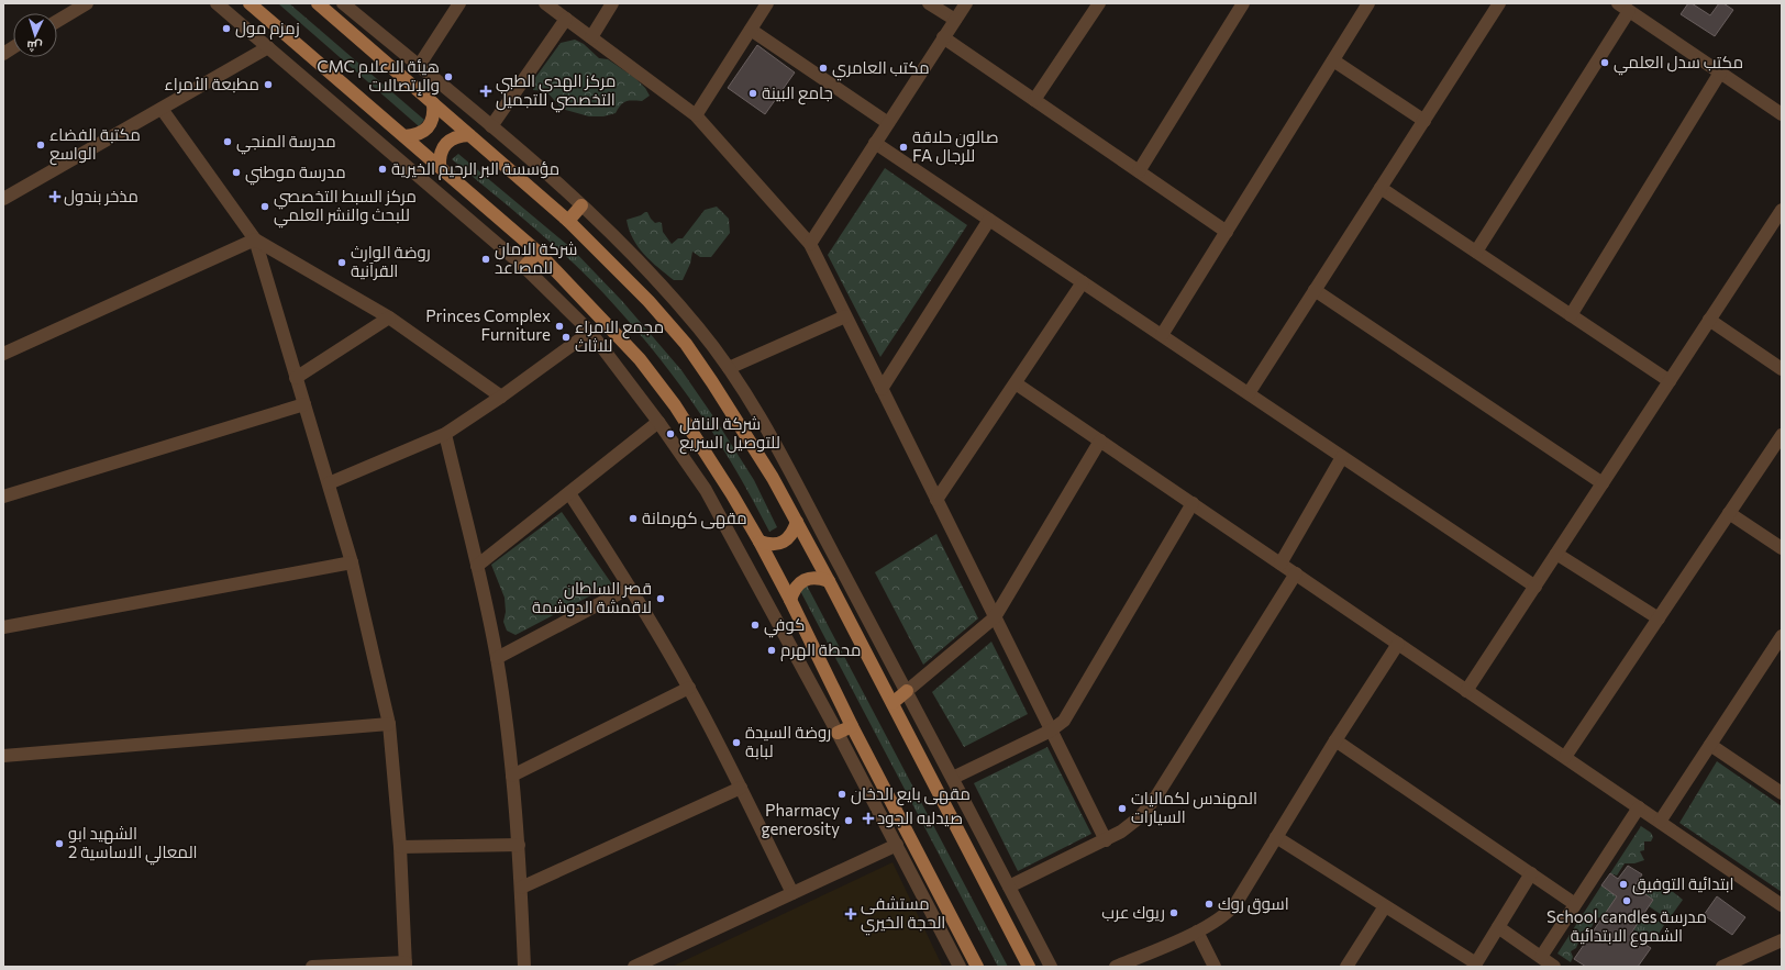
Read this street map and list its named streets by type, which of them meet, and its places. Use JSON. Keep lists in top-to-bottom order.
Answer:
{
  "places": {
    "other": [
      "زمزم مول",
      "مكتب سدل العلمي",
      "مكتب العامري",
      "CMC هيئة الاعلام والإتصالات",
      "مطبعة الأمراء",
      "جامع البينة",
      "مدرسة المنجي",
      "مكتبة الفضاء الواسع",
      "صالون حلاقة FA للرجال",
      "مؤسسة البر الرحيم الخيرية",
      "مدرسة موطني",
      "مركز السبط التخصصي للبحث والنشر العلمي",
      "شركة الامان للمصاعد",
      "روضة الوارث القرآنية",
      "Princes Complex Furniture",
      "مجمع الامراء للاثاث",
      "شركة الناقل للتوصيل السريع",
      "مقهى كهرمانة",
      "قصر السلطان لاقمشة الدوشمة",
      "كوفي",
      "محطة الهرم",
      "روضة السيدة لبابة",
      "مقهى بايع الدخان",
      "المهندس لكماليات السيارات",
      "Pharmacy generosity",
      "الشهيد ابو المعالي الاساسية 2",
      "ابتدائية التوفيق",
      "School candles مدرسة الشموع الابتدائية",
      "اسوق روك",
      "ريوك عرب"
    ],
    "health": [
      "مركز الهدى الطبي التخصصي للتجميل",
      "مذخر بندول",
      "صيدليه الجود",
      "مستشفى الحجة الخيري"
    ]
  },
  "north": "bottom"
}
